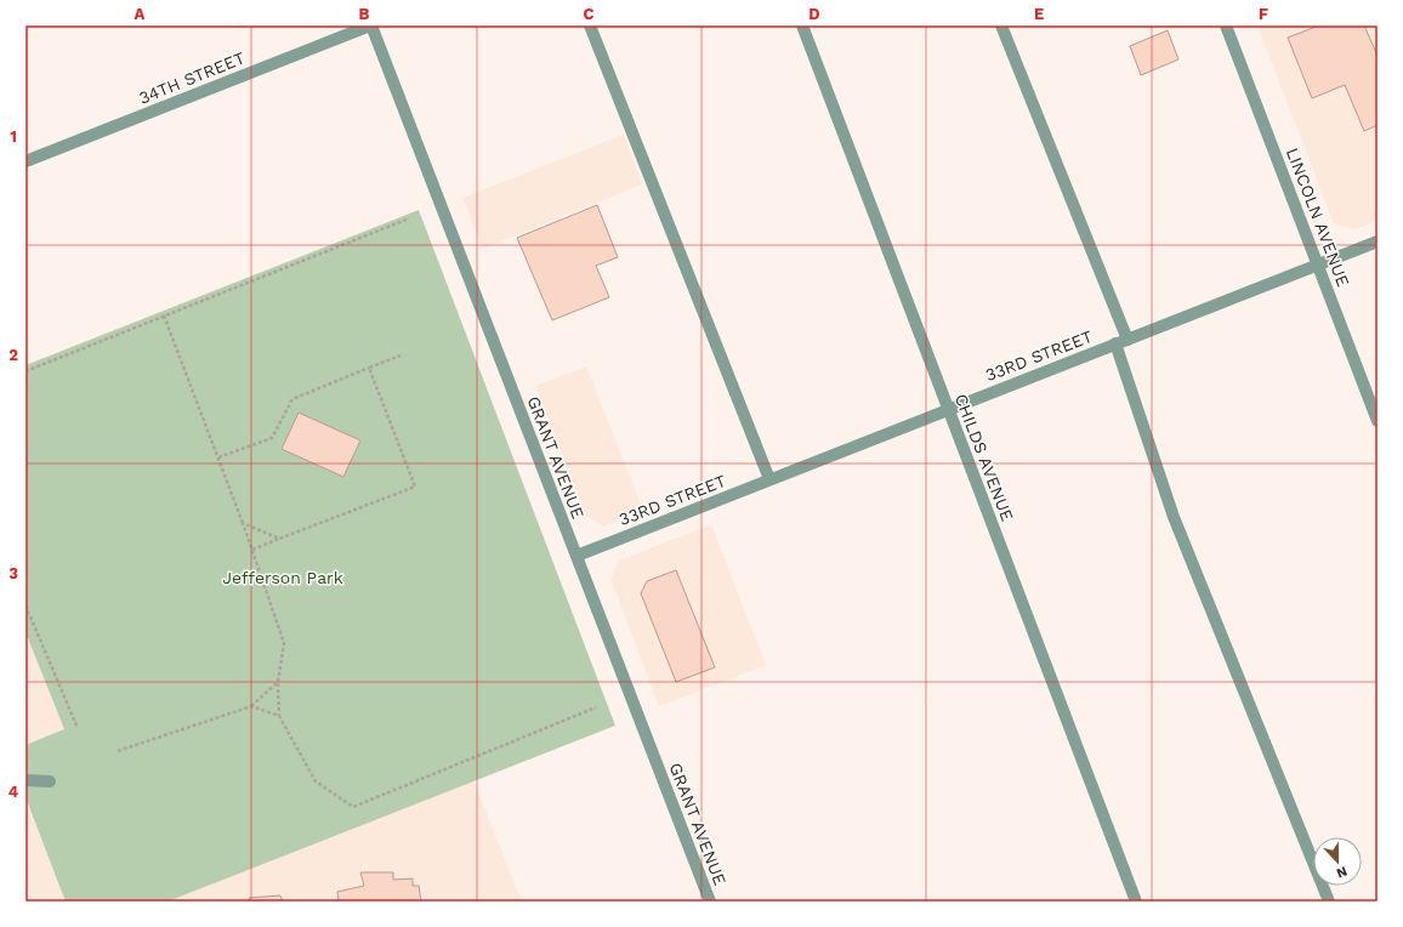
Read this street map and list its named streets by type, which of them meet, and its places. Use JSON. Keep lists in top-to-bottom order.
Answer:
{
  "streets": {
    "street": [
      "34TH STREET",
      "LINCOLN AVENUE",
      "33RD STREET",
      "GRANT AVENUE",
      "CHILDS AVENUE"
    ]
  },
  "crossings": [
    ["34TH STREET", "GRANT AVENUE"],
    ["LINCOLN AVENUE", "33RD STREET"],
    ["33RD STREET", "GRANT AVENUE"],
    ["33RD STREET", "CHILDS AVENUE"]
  ],
  "parks": ["Jefferson Park"],
  "north": "bottom",
  "grid": {
    "columns": [
      "A",
      "B",
      "C",
      "D",
      "E",
      "F"
    ],
    "rows": [
      "1",
      "2",
      "3",
      "4"
    ]
  }
}
